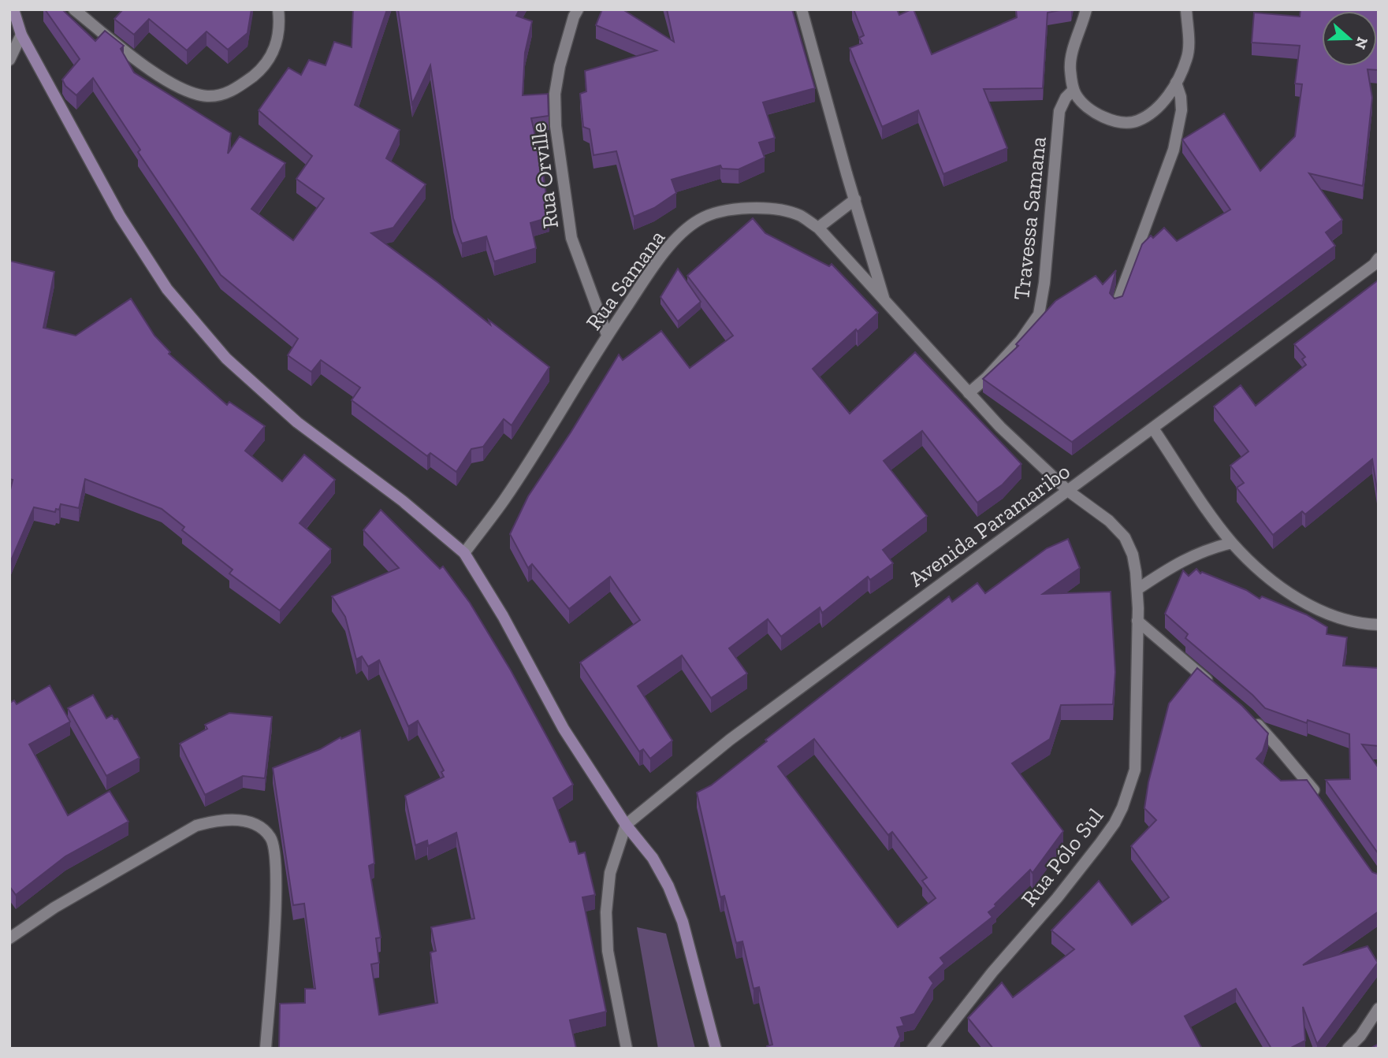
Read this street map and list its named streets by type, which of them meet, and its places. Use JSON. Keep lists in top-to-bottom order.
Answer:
{
  "streets": {
    "street": [
      "Rua Orville",
      "Travessa Samana",
      "Rua Samana",
      "Avenida Paramaribo",
      "Rua Pólo Sul"
    ]
  },
  "crossings": [
    ["Rua Orville", "Rua Samana"],
    ["Travessa Samana", "Rua Samana"],
    ["Rua Samana", "Avenida Paramaribo"],
    ["Rua Samana", "Rua Pólo Sul"],
    ["Avenida Paramaribo", "Rua Pólo Sul"]
  ],
  "north": "right"
}
